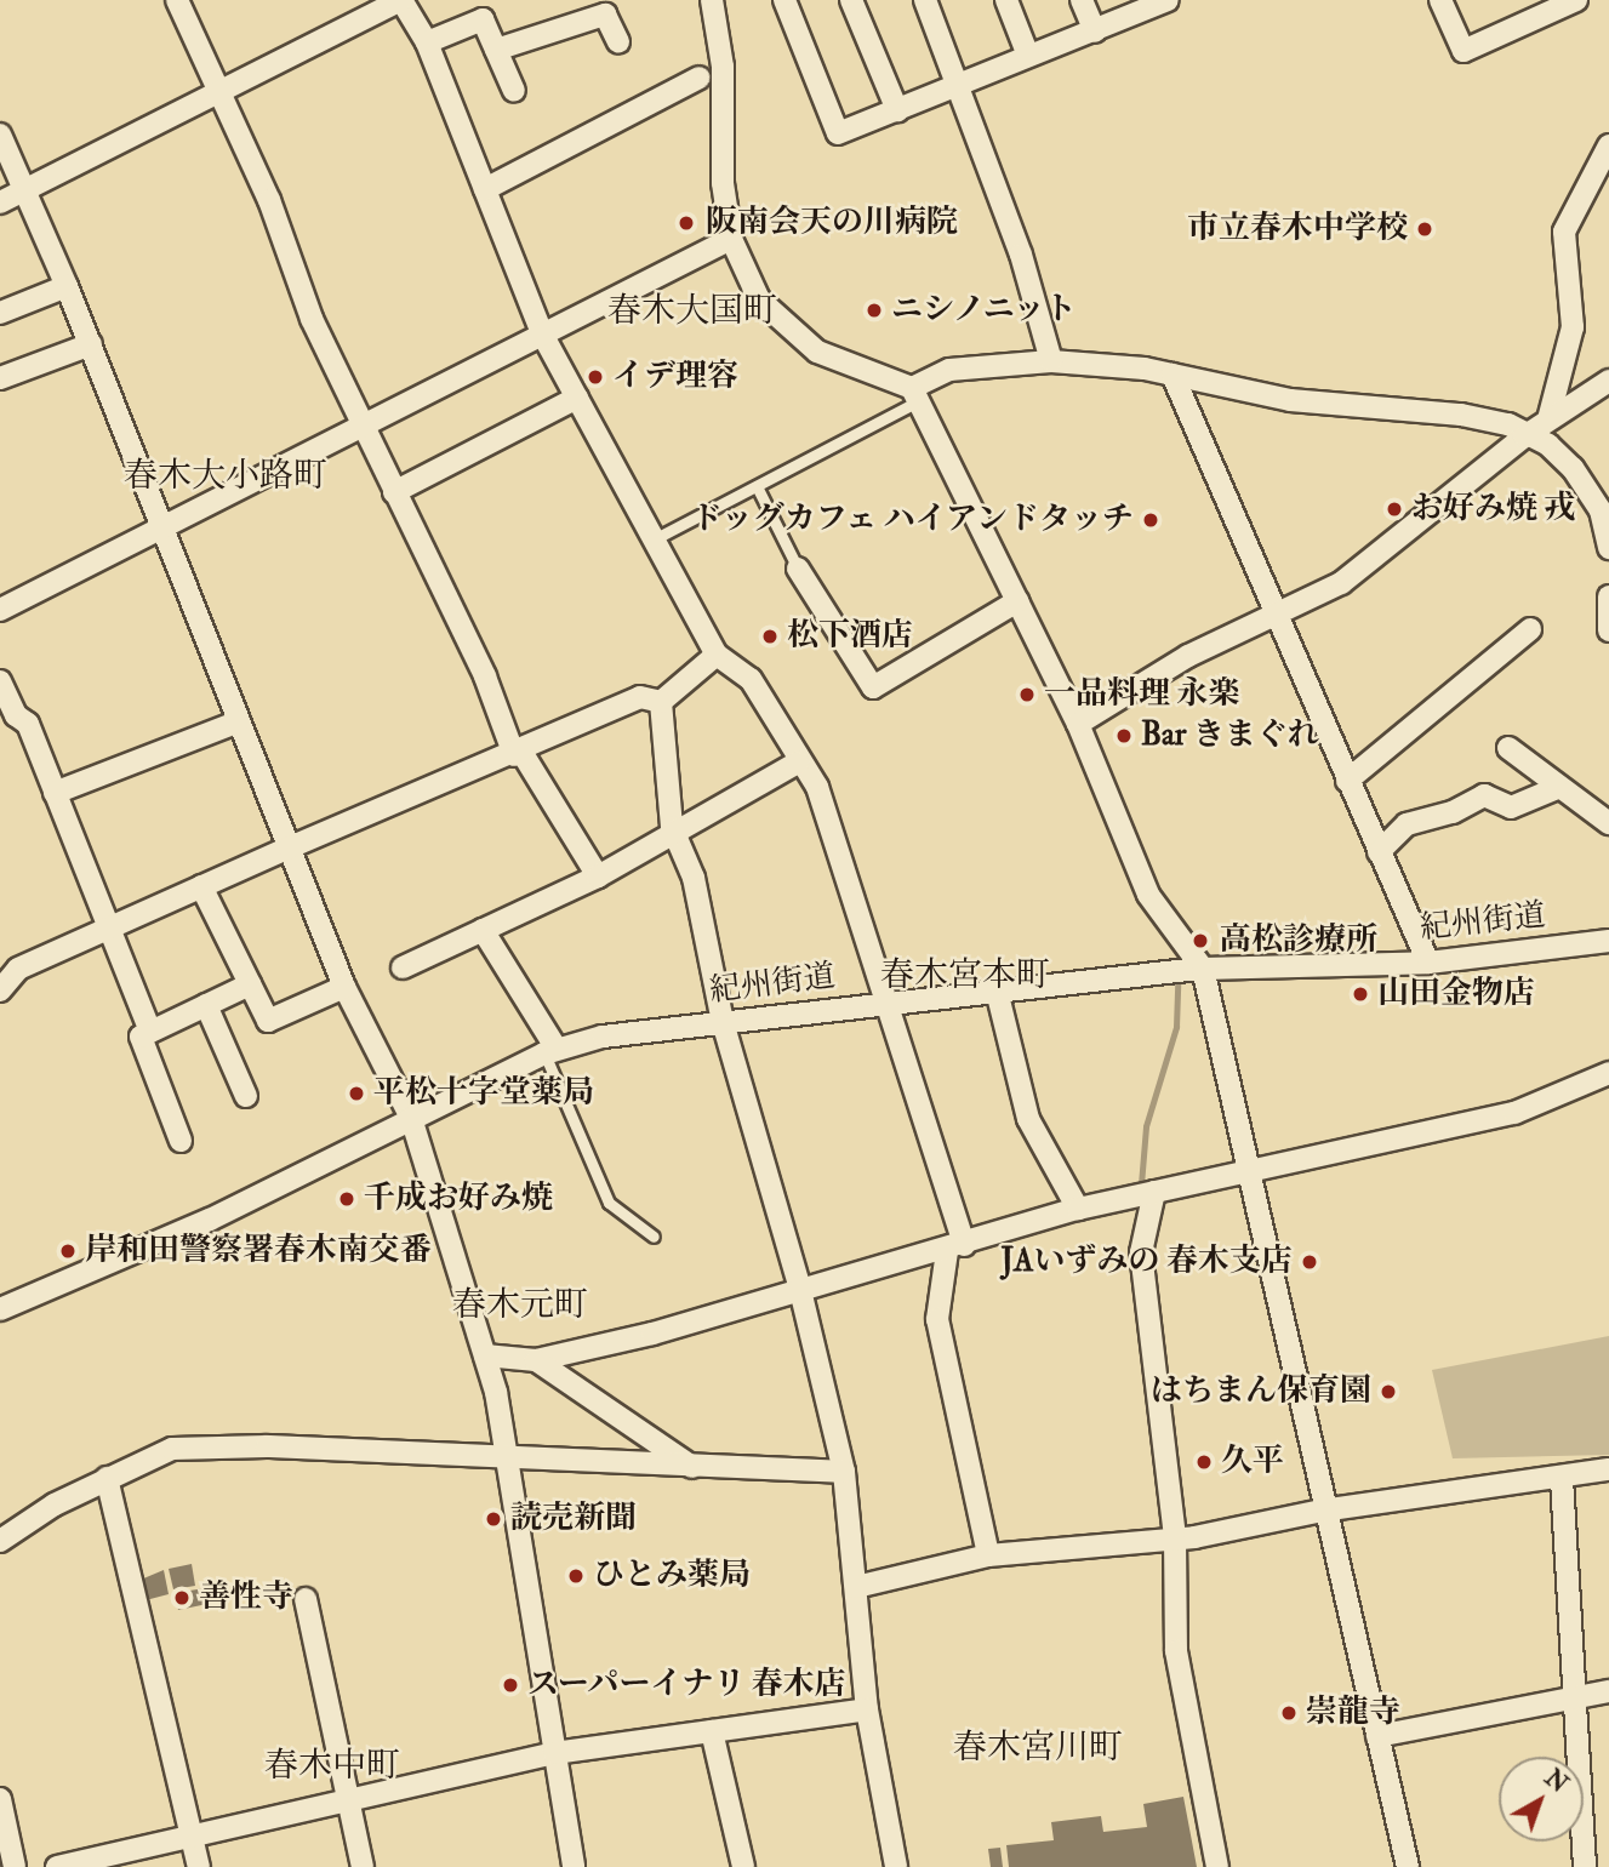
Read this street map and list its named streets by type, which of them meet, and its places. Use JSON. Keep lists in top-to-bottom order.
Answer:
{
  "streets": {
    "street": ["紀州街道"]
  },
  "districts": [
    "春木大国町",
    "春木大小路町",
    "春木宮本町",
    "春木元町",
    "春木宮川町",
    "春木中町"
  ],
  "places": [
    "阪南会天の川病院",
    "市立春木中学校",
    "ニシノニット",
    "イデ理容",
    "お好み焼 戎",
    "ドッグカフェ ハイアンドタッチ",
    "松下酒店",
    "一品料理 永楽",
    "Bar きまぐれ",
    "高松診療所",
    "山田金物店",
    "平松十字堂薬局",
    "千成お好み焼",
    "岸和田警察署春木南交番",
    "JAいずみの 春木支店",
    "はちまん保育園",
    "久平",
    "読売新聞",
    "ひとみ薬局",
    "善性寺",
    "スーパーイナリ 春木店",
    "崇龍寺"
  ],
  "north": "top right"
}
